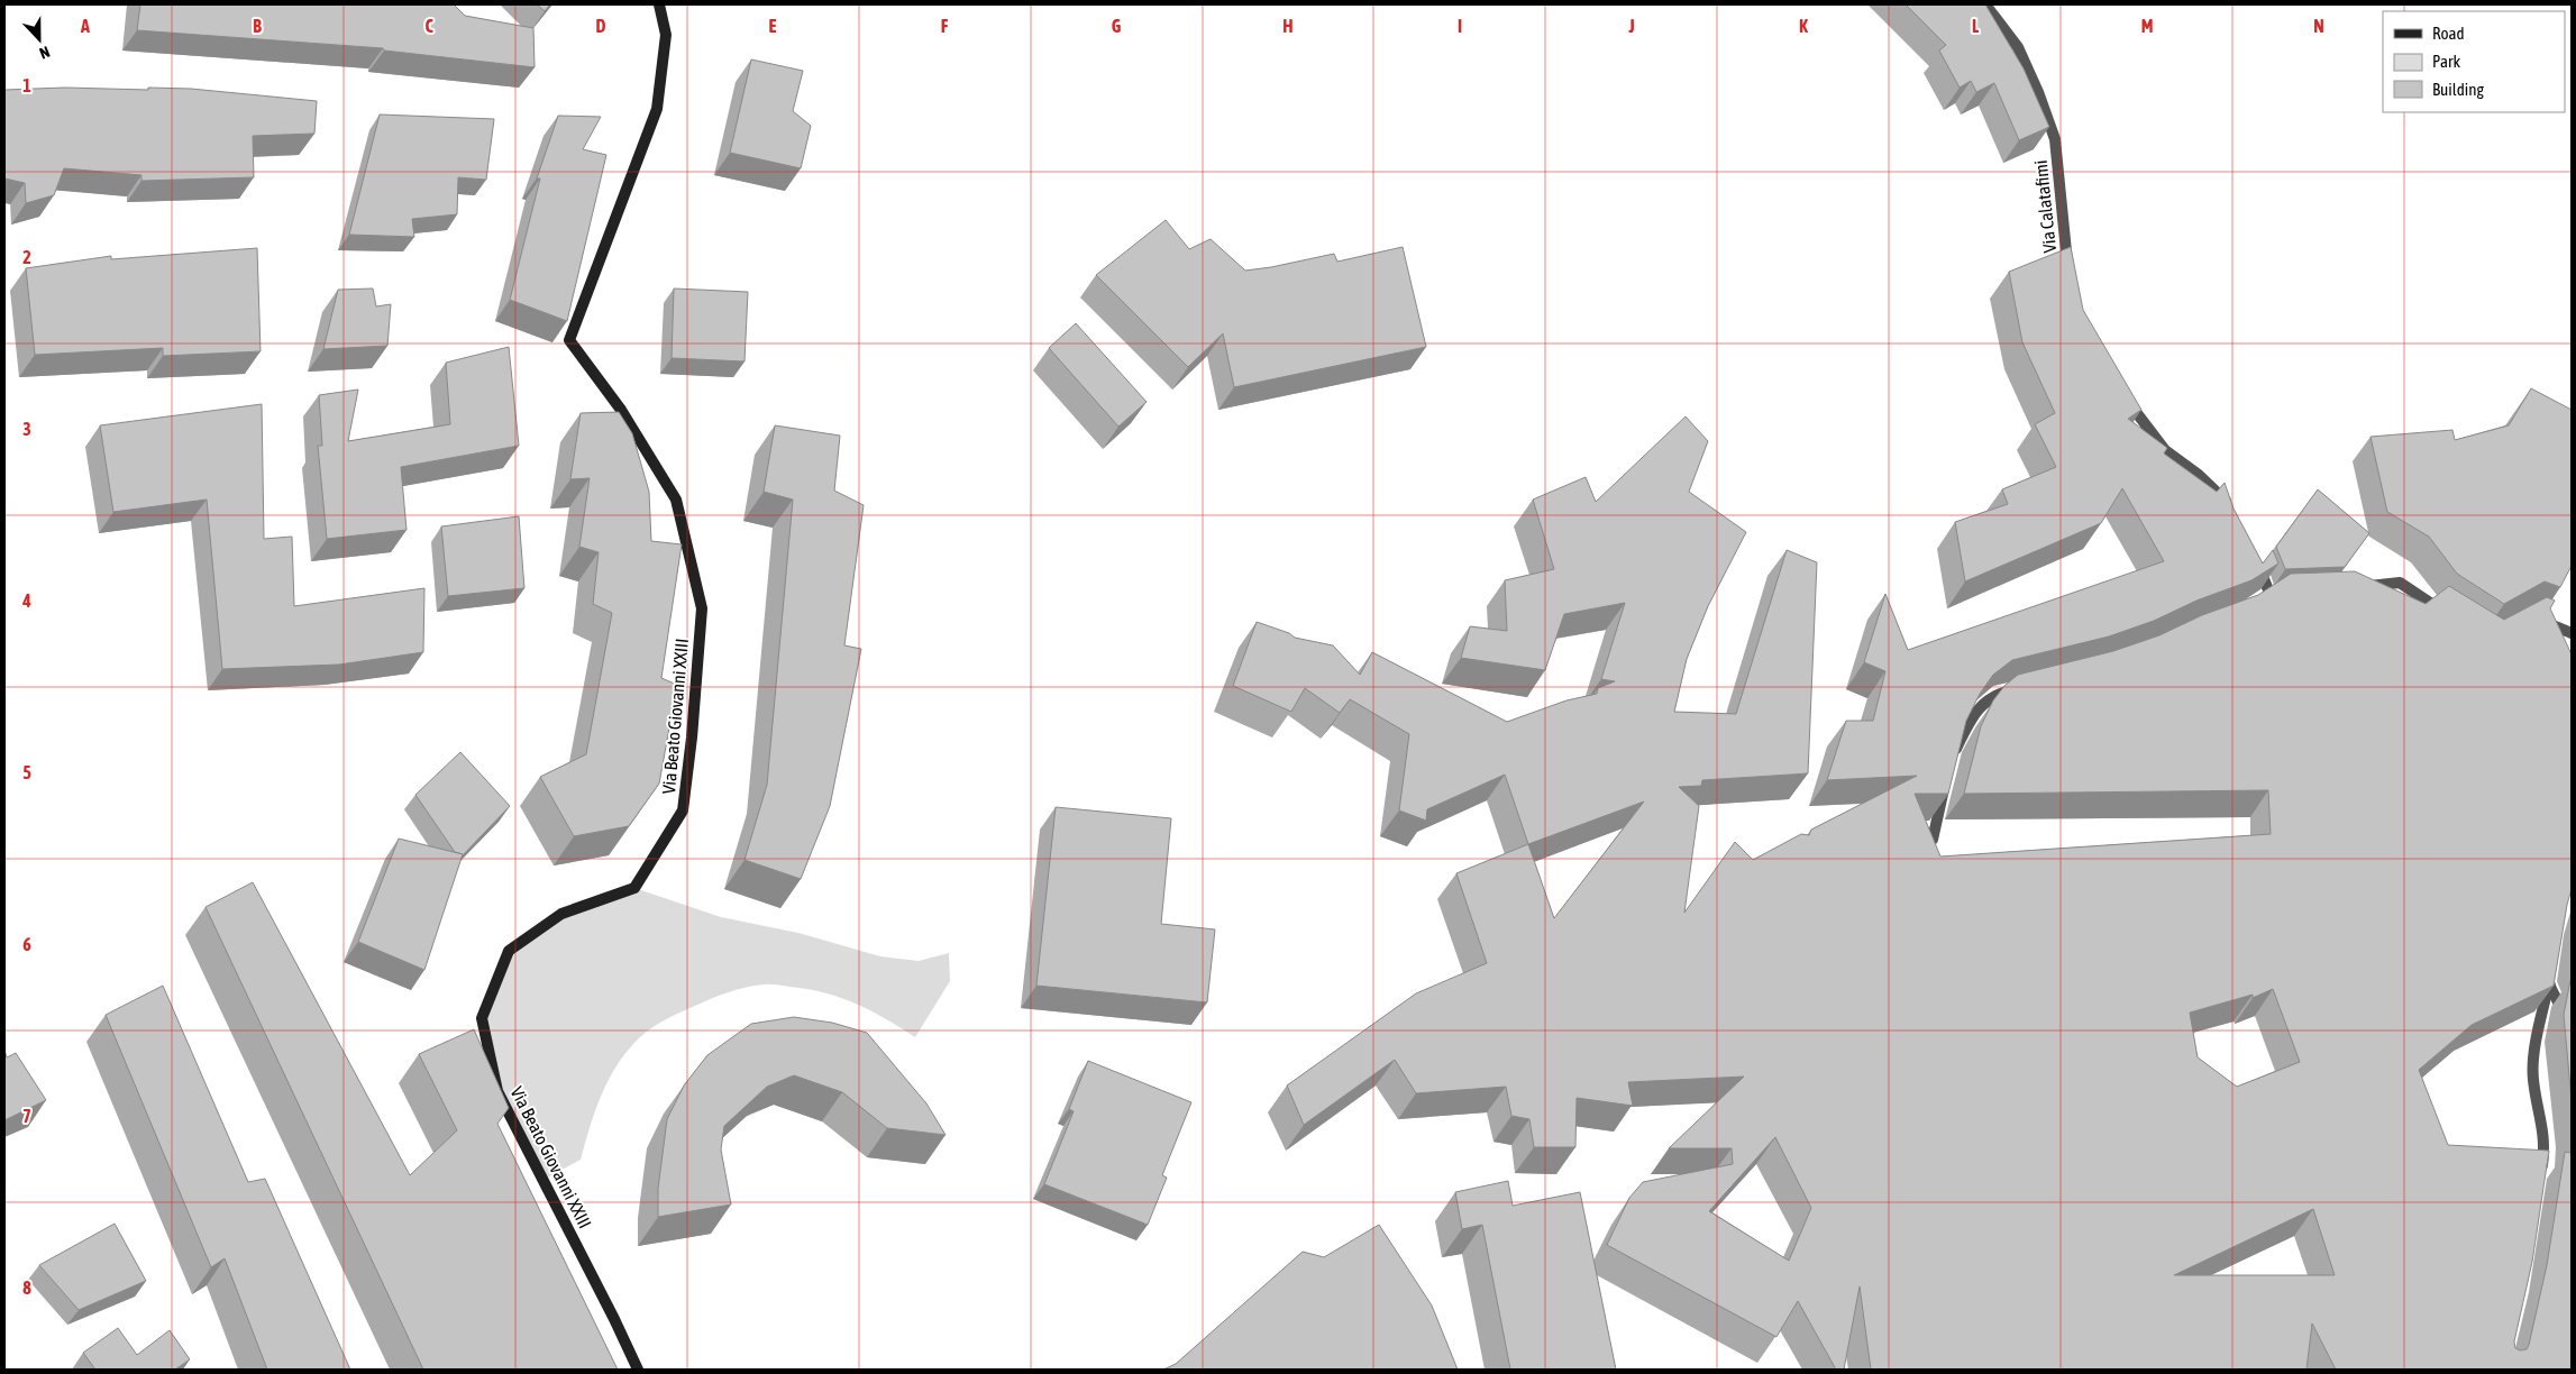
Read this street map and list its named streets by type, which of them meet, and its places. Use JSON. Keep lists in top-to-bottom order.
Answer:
{
  "streets": {
    "street": ["Via Calatafimi", "Via Beato Giovanni XXIII"]
  },
  "legend": ["Road", "Park", "Building"],
  "north": "bottom",
  "grid": {
    "columns": [
      "A",
      "B",
      "C",
      "D",
      "E",
      "F",
      "G",
      "H",
      "I",
      "J",
      "K",
      "L",
      "M",
      "N"
    ],
    "rows": [
      "1",
      "2",
      "3",
      "4",
      "5",
      "6",
      "7",
      "8"
    ]
  }
}
